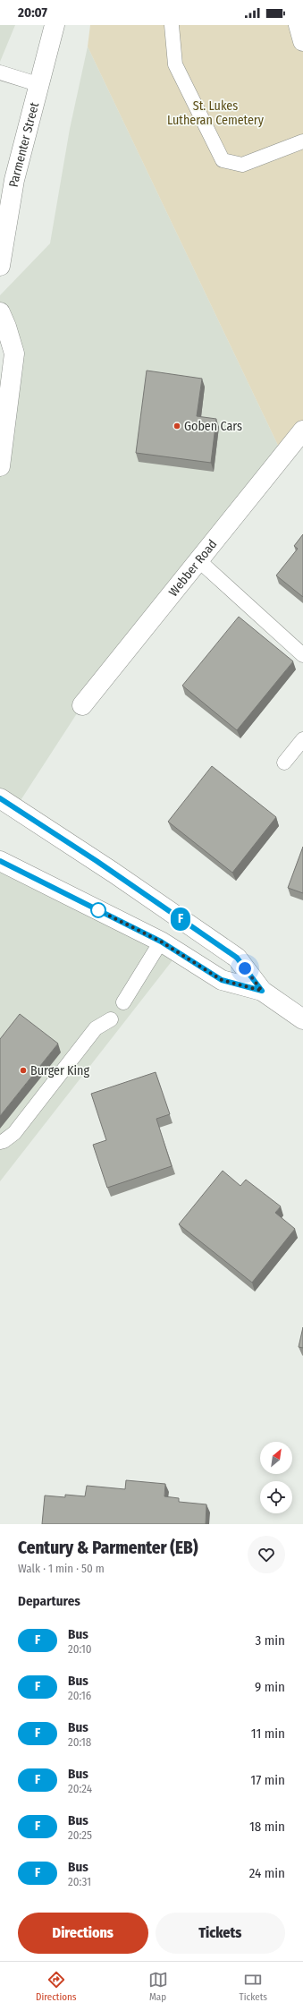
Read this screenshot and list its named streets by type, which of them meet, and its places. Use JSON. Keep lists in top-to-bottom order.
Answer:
{
  "streets": {
    "street": ["Parmenter Street", "Webber Road"]
  },
  "parks": ["St. Lukes Lutheran Cemetery"],
  "places": ["Goben Cars", "Burger King"],
  "lines": ["bus line F"],
  "north": "top right",
  "page": {
    "status": "20:07",
    "on_map": "F",
    "heading": [
      ["Century & Parmenter (EB)", "Walk · 1 min · 50 m"],
      "Departures"
    ],
    "list": [
      {
        "mark": "F",
        "name": "Bus",
        "note": "20:10",
        "value": "3 min"
      },
      {
        "mark": "F",
        "name": "Bus",
        "note": "20:16",
        "value": "9 min"
      },
      {
        "mark": "F",
        "name": "Bus",
        "note": "20:18",
        "value": "11 min"
      },
      {
        "mark": "F",
        "name": "Bus",
        "note": "20:24",
        "value": "17 min"
      },
      {
        "mark": "F",
        "name": "Bus",
        "note": "20:25",
        "value": "18 min"
      },
      {
        "mark": "F",
        "name": "Bus",
        "note": "20:31",
        "value": "24 min"
      }
    ],
    "buttons": ["Directions", "Tickets"],
    "tabs": ["Directions", "Map", "Tickets"]
  }
}
